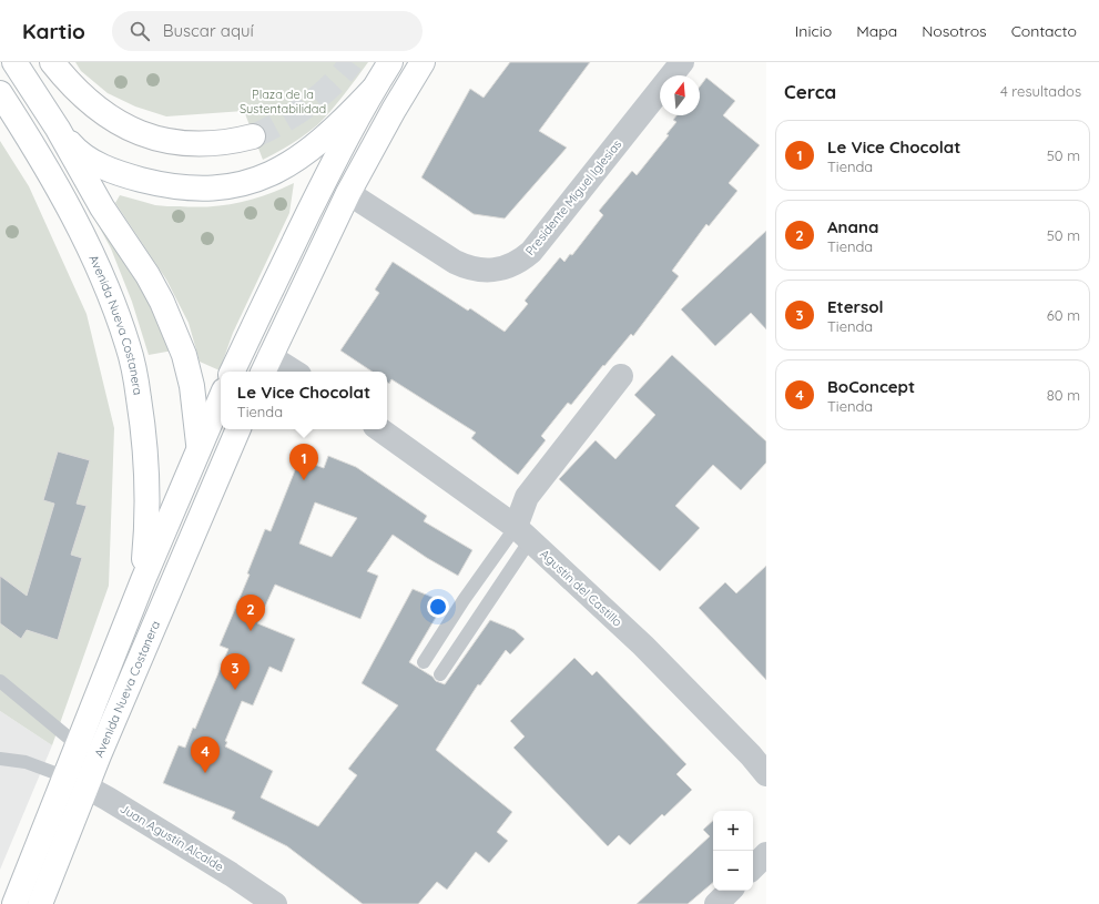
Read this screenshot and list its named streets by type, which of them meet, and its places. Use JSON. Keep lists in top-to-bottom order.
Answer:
{
  "streets": {
    "main road": ["Avenida Nueva Costanera"],
    "street": ["Presidente Miguel Iglesias", "Agustín del Castillo", "Juan Agustín Alcalde"]
  },
  "crossings": [
    ["Avenida Nueva Costanera", "Juan Agustín Alcalde"]
  ],
  "parks": ["Plaza de la Sustentabilidad"],
  "north": "top",
  "page": {
    "header": "Kartio",
    "search": "Buscar aquí",
    "nav": [
      "Inicio",
      "Mapa",
      "Nosotros",
      "Contacto"
    ],
    "heading": ["Cerca", "4 resultados"],
    "list": [
      {
        "mark": "1",
        "name": "Le Vice Chocolat",
        "note": "Tienda",
        "value": "50 m"
      },
      {
        "mark": "2",
        "name": "Anana",
        "note": "Tienda",
        "value": "50 m"
      },
      {
        "mark": "3",
        "name": "Etersol",
        "note": "Tienda",
        "value": "60 m"
      },
      {
        "mark": "4",
        "name": "BoConcept",
        "note": "Tienda",
        "value": "80 m"
      }
    ],
    "popup": ["Le Vice Chocolat", "Tienda"],
    "pins": [
      "1",
      "2",
      "3",
      "4"
    ],
    "map_buttons": ["+", "−"]
  }
}
